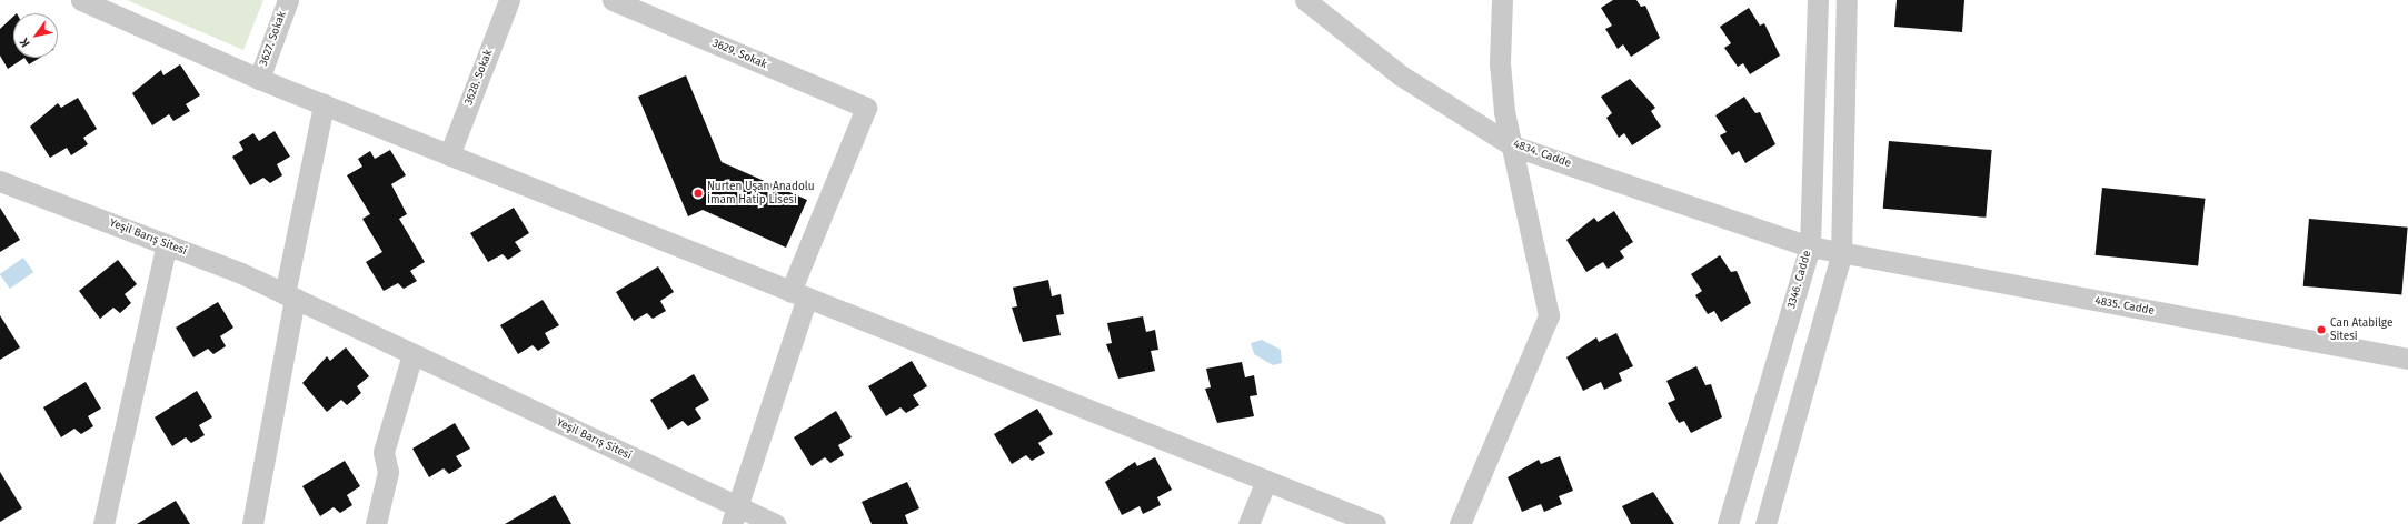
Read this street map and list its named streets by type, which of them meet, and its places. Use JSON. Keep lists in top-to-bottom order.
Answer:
{
  "streets": {
    "street": [
      "3627. Sokak",
      "3629. Sokak",
      "3628. Sokak",
      "4834. Cadde",
      "Yeşil Barış Sitesi",
      "3346. Cadde",
      "4835. Cadde"
    ]
  },
  "crossings": [
    ["4834. Cadde", "3346. Cadde"],
    ["4834. Cadde", "4835. Cadde"]
  ],
  "places": ["Nurten Uşan Anadolu İmam Hatip Lisesi", "Can Atabilge Sitesi"],
  "north": "bottom left"
}
